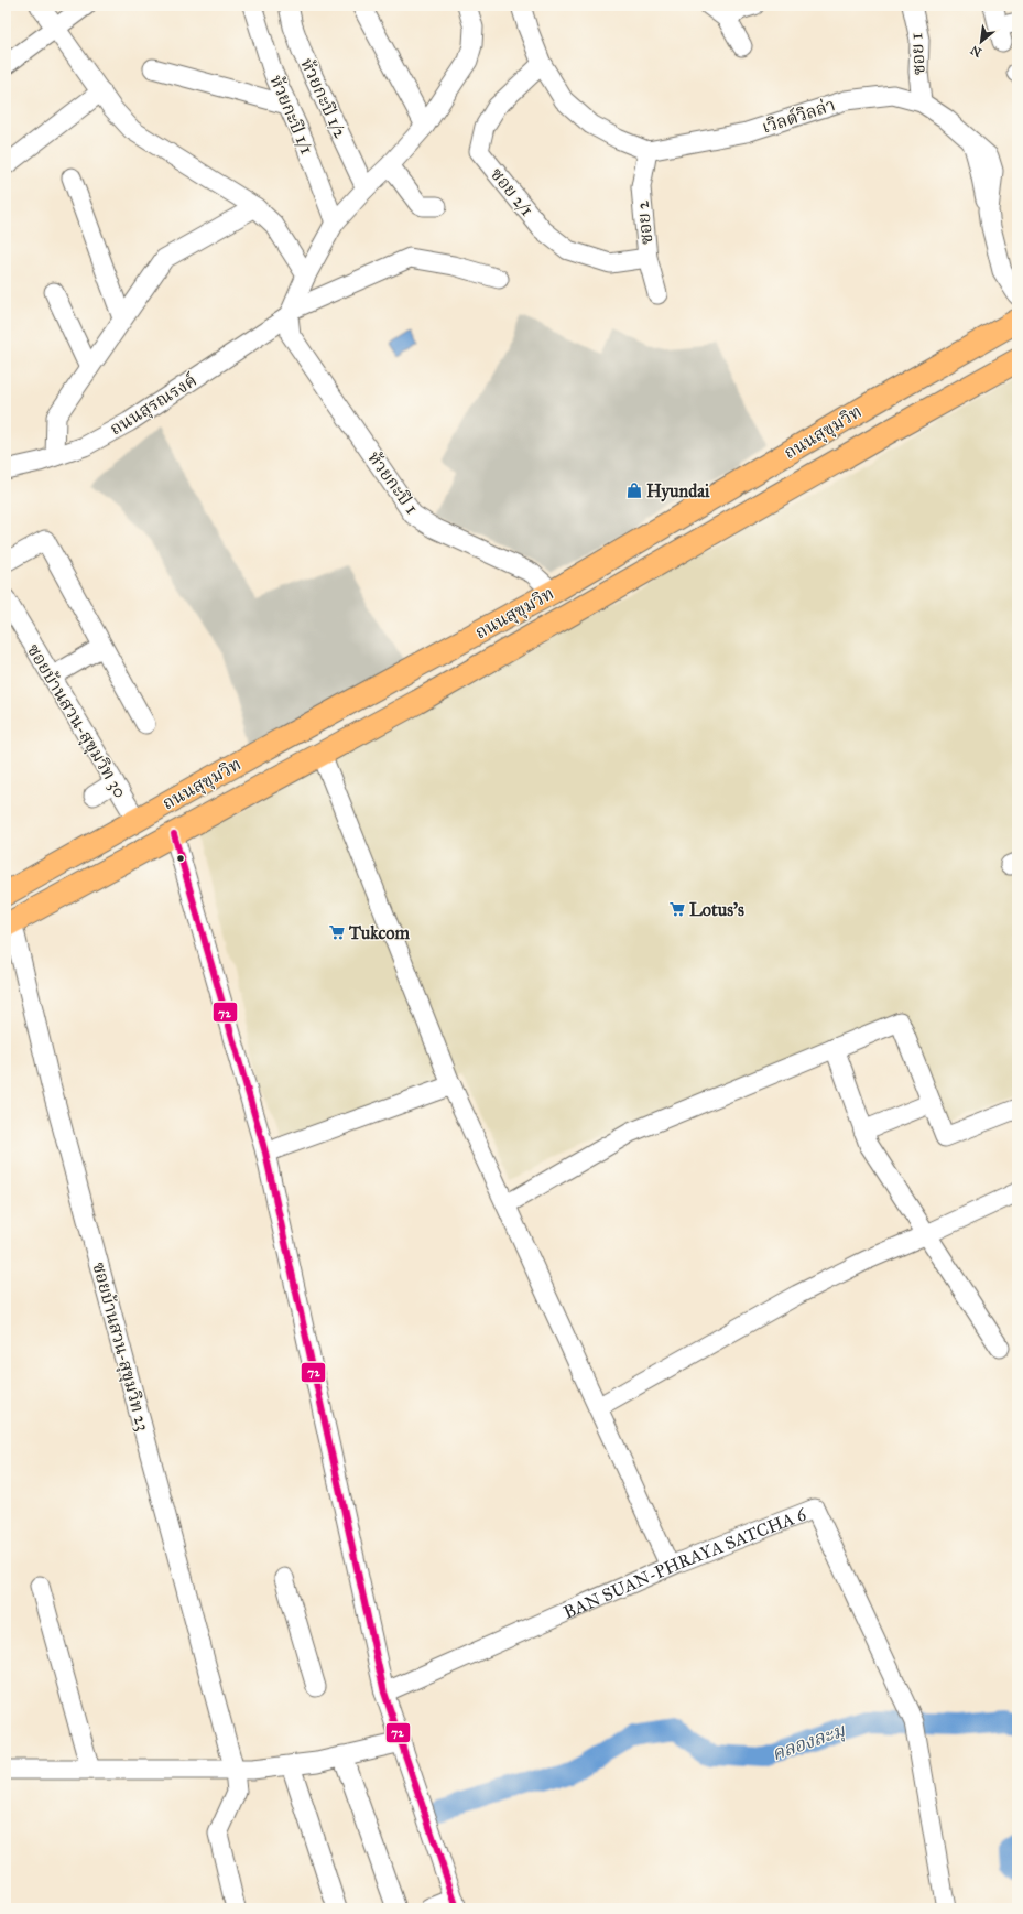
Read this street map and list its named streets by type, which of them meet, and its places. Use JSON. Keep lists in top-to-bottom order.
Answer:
{
  "streets": {
    "main road": ["ถนนสุขุมวิท"],
    "street": [
      "ซอย 1",
      "ห้วยกะปิ 1/2",
      "ห้วยกะปิ 1/1",
      "เวิลด์วิลล่า",
      "ซอย 2/1",
      "ซอย 2",
      "ถนนสุรณรงค์",
      "ห้วยกะปิ 1",
      "ซอยบ้านสวน-สุขุมวิท 30",
      "ซอยบ้านสวน-สุขุมวิท 23",
      "BAN SUAN-PHRAYA SATCHA 6"
    ]
  },
  "crossings": [
    ["ซอย 1", "เวิลด์วิลล่า"],
    ["เวิลด์วิลล่า", "ซอย 2"],
    ["ซอย 2/1", "ซอย 2"],
    ["ถนนสุรณรงค์", "ห้วยกะปิ 1"],
    ["ถนนสุขุมวิท", "ห้วยกะปิ 1"],
    ["ถนนสุขุมวิท", "ซอยบ้านสวน-สุขุมวิท 30"],
    ["ถนนสุขุมวิท", "ซอยบ้านสวน-สุขุมวิท 23"]
  ],
  "water": ["คลองละมุ"],
  "places": {
    "shop": ["Hyundai"],
    "supermarket": ["Lotus's", "Tukcom"]
  },
  "lines": ["transit line 72"],
  "north": "bottom left"
}
